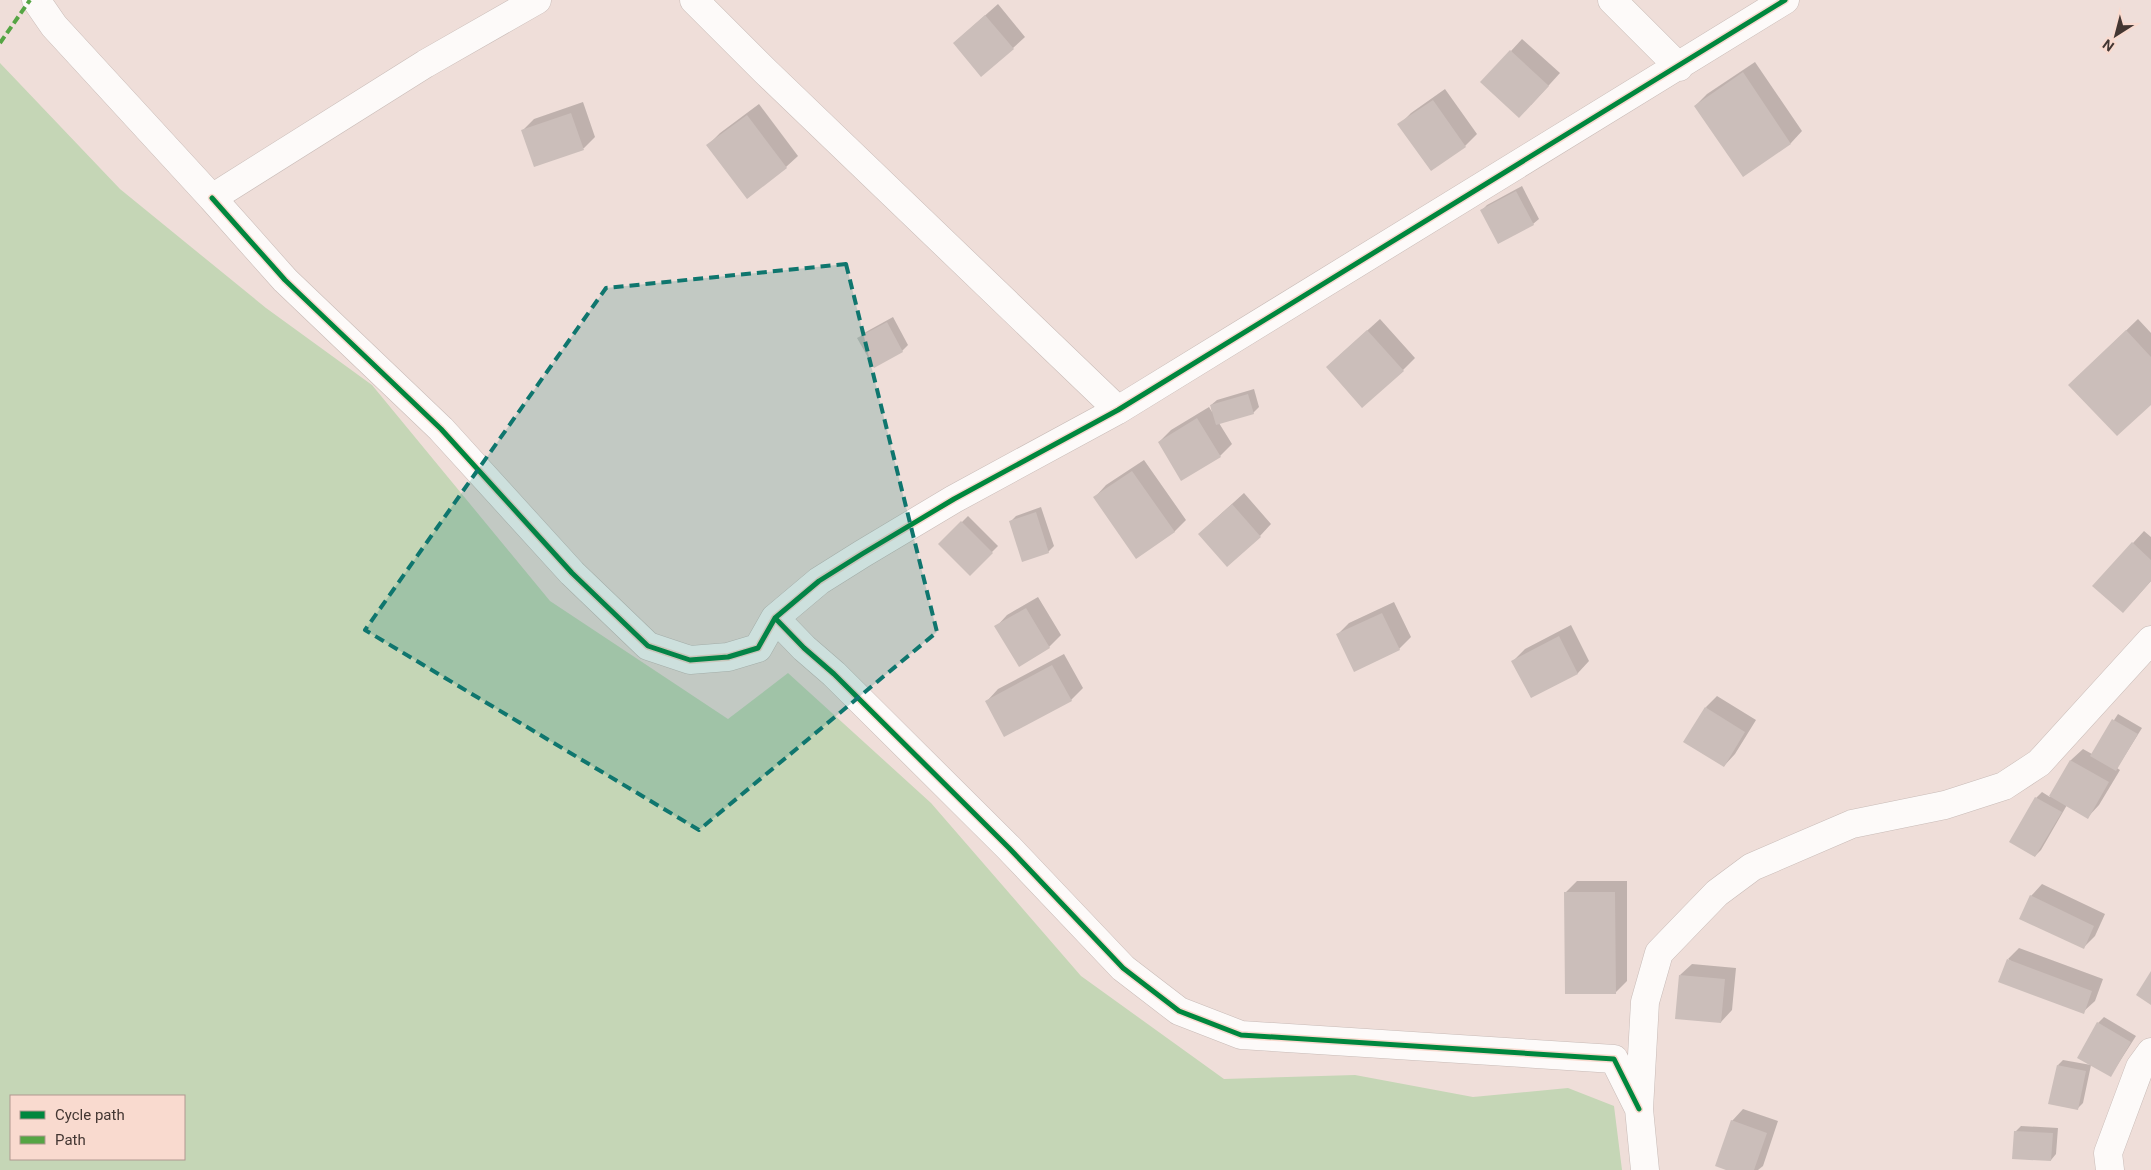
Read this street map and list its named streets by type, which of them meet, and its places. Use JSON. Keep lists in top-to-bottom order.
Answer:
{
  "legend": ["Cycle path", "Path"],
  "north": "bottom left"
}
